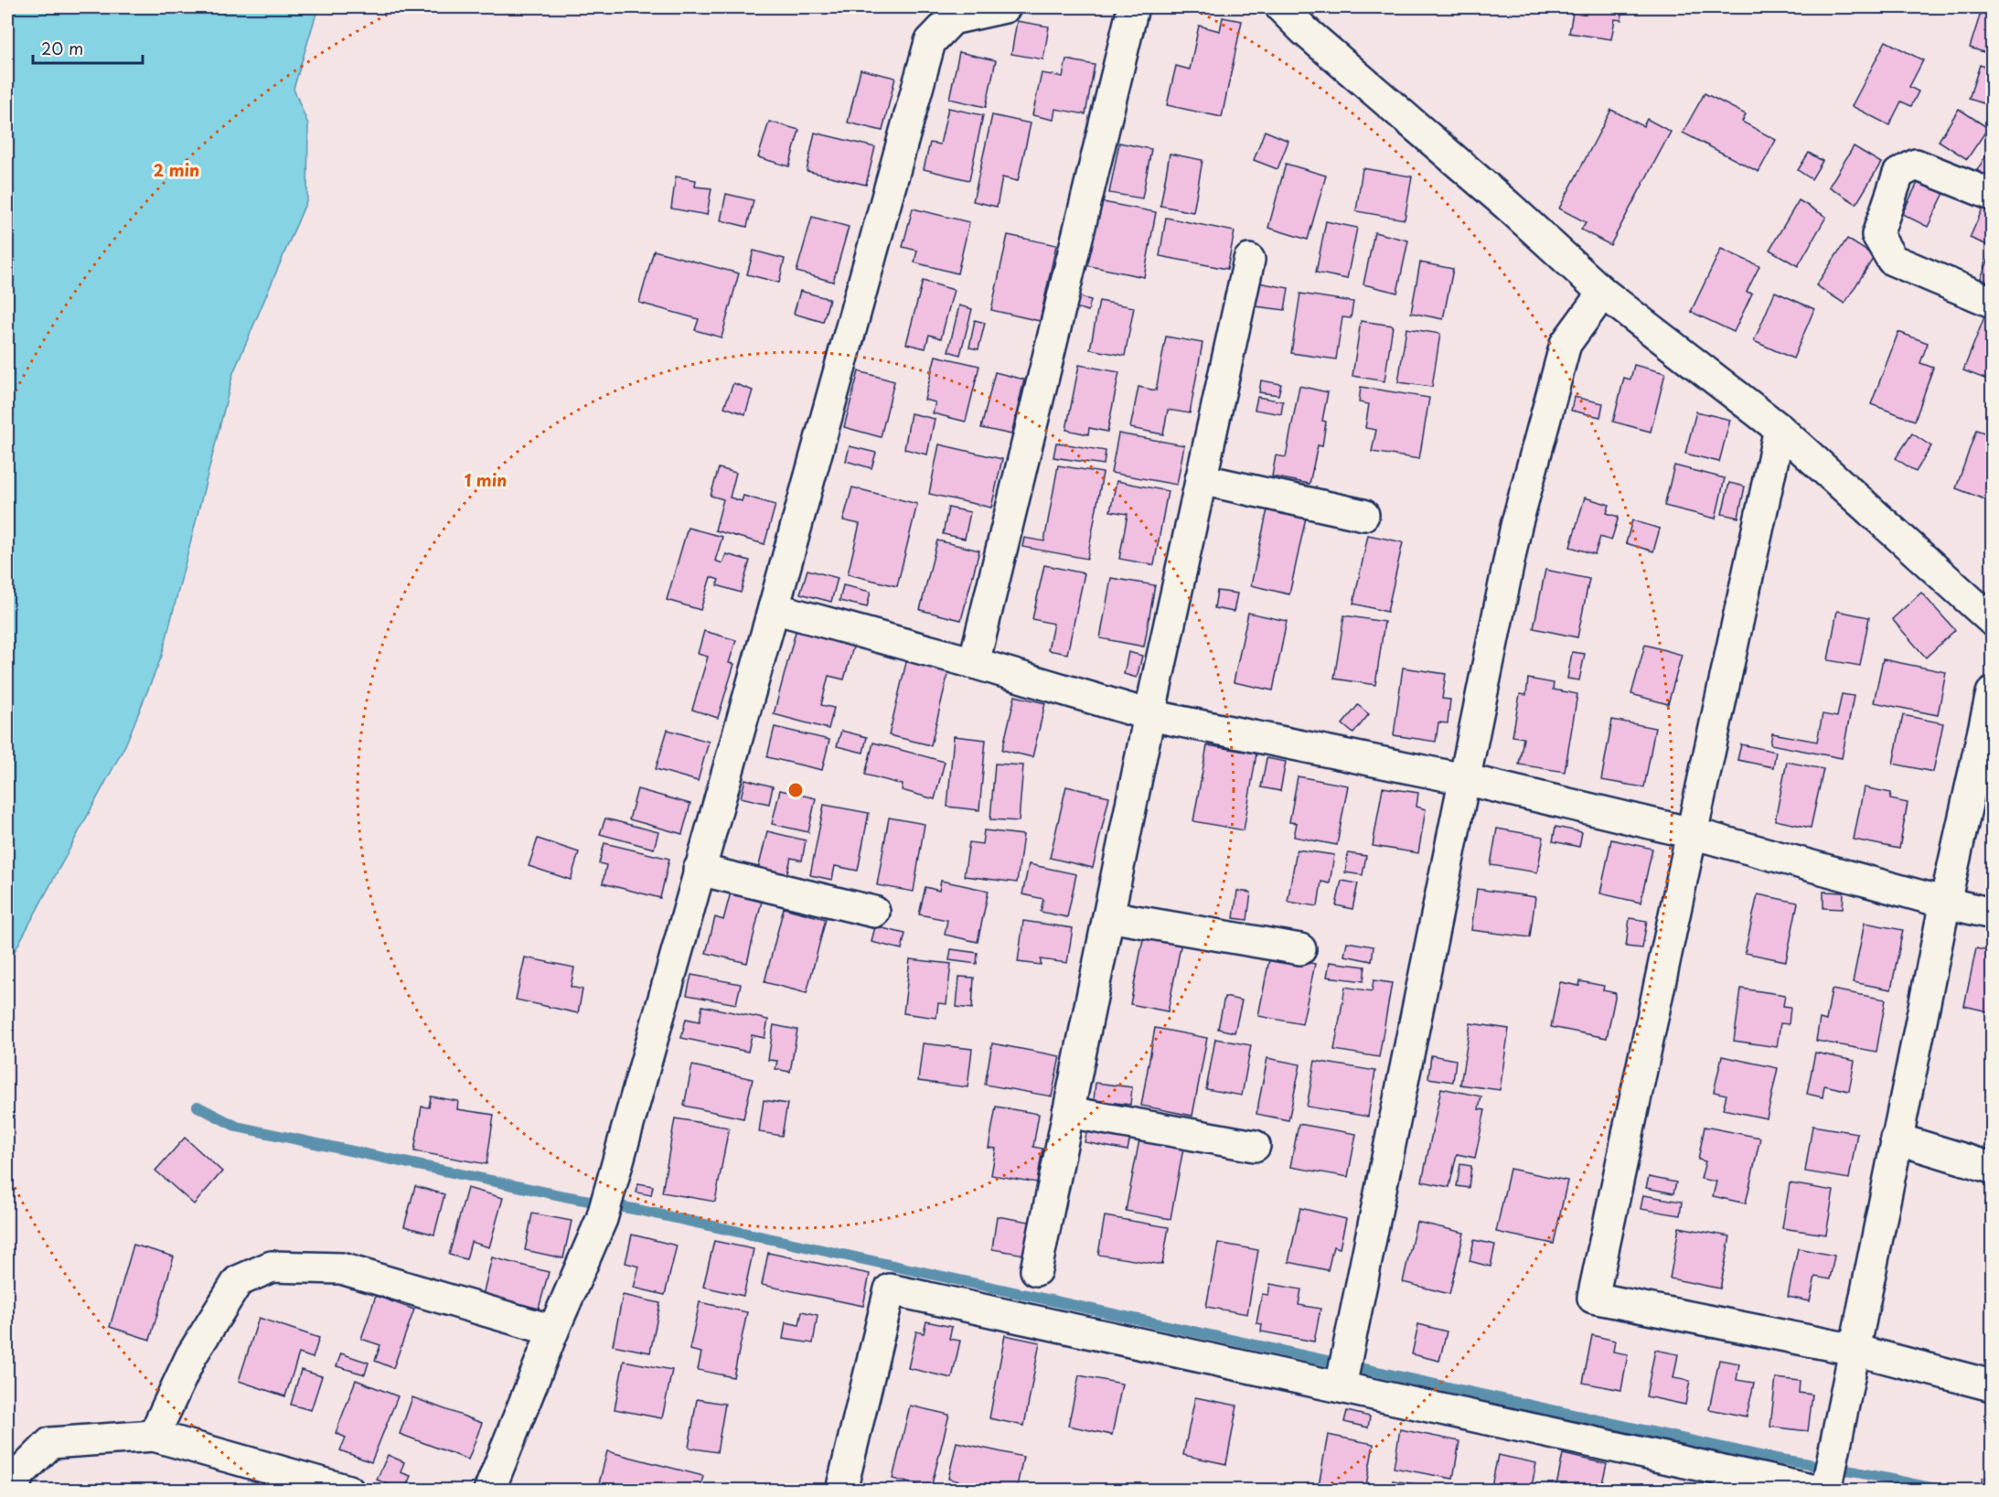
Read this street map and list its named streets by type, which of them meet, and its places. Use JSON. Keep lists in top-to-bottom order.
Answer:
{
  "scale_bar": "20 m",
  "rings": ["2 min", "1 min"]
}
